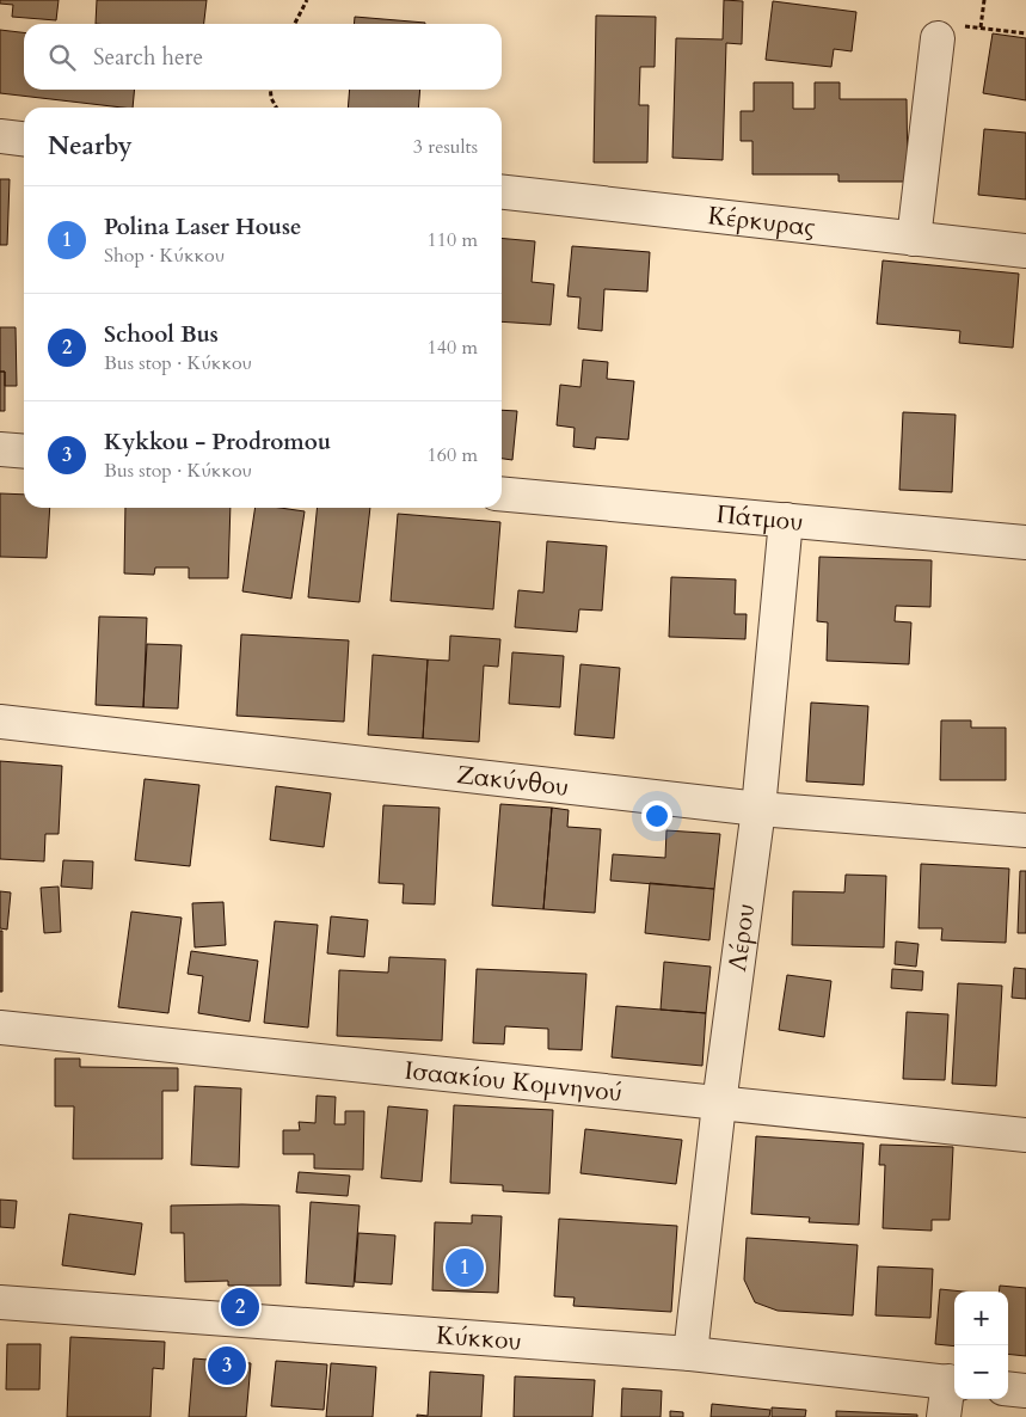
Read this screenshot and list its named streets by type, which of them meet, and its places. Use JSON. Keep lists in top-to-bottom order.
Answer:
{
  "streets": {
    "street": [
      "Κέρκυρας",
      "Πάτμου",
      "Ζακύνθου",
      "Λέρου",
      "Ισαακίου Κομνηνού",
      "Κύκκου"
    ]
  },
  "crossings": [
    ["Πάτμου", "Λέρου"],
    ["Ζακύνθου", "Λέρου"],
    ["Λέρου", "Ισαακίου Κομνηνού"],
    ["Λέρου", "Κύκκου"]
  ],
  "page": {
    "search": "Search here",
    "heading": ["Nearby", "3 results"],
    "list": [
      {
        "mark": "1",
        "name": "Polina Laser House",
        "note": "Shop · Κύκκου",
        "value": "110 m"
      },
      {
        "mark": "2",
        "name": "School Bus",
        "note": "Bus stop · Κύκκου",
        "value": "140 m"
      },
      {
        "mark": "3",
        "name": "Kykkou - Prodromou",
        "note": "Bus stop · Κύκκου",
        "value": "160 m"
      }
    ],
    "pins": ["1", "2", "3"],
    "map_buttons": ["+", "−"]
  }
}
